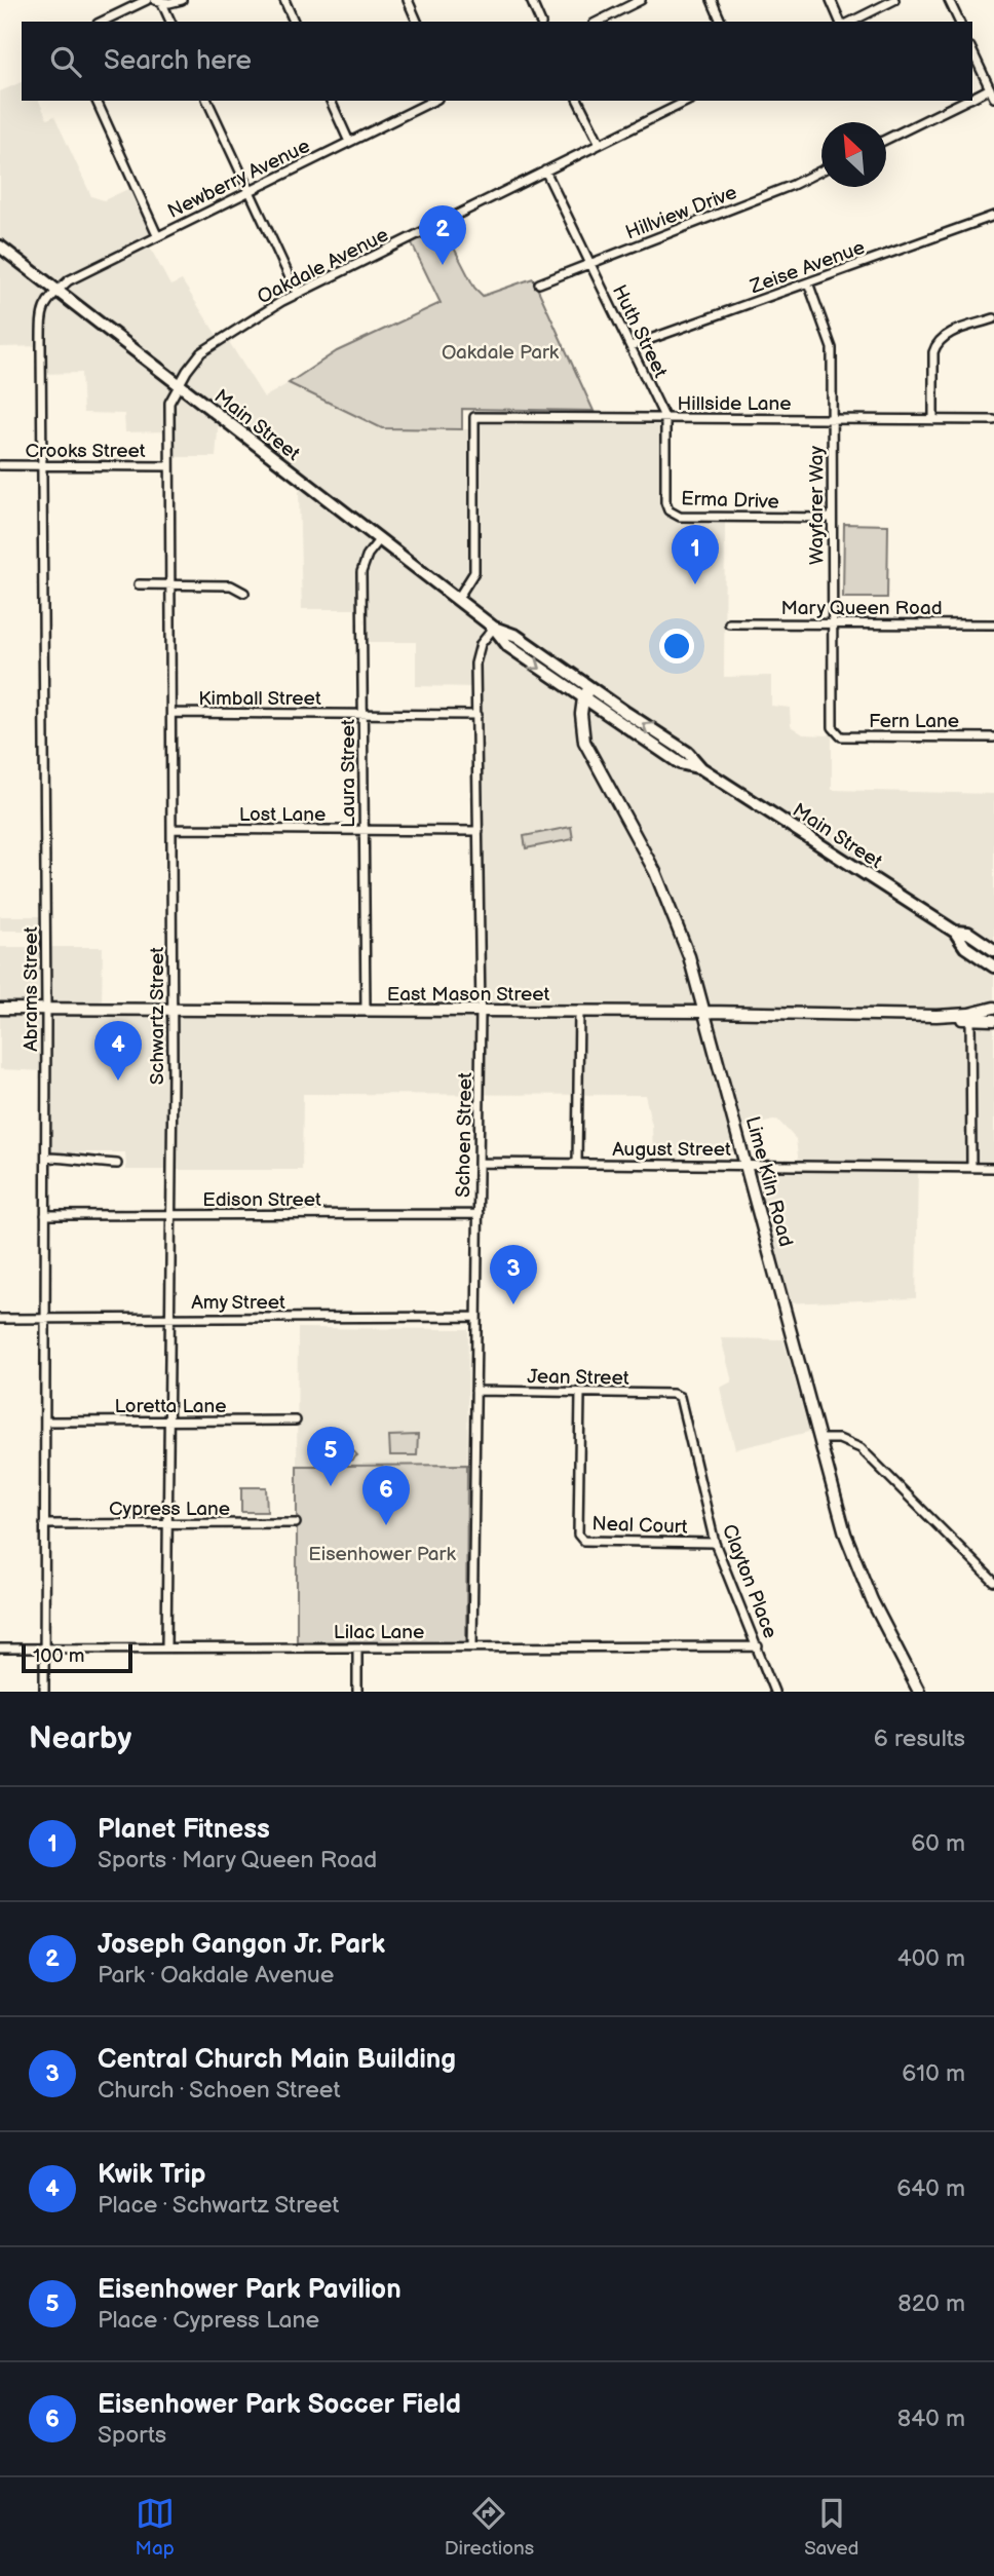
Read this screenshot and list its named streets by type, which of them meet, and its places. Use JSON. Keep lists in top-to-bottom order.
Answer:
{
  "streets": {
    "main road": ["Main Street", "East Mason Street", "Lime Kiln Road"],
    "street": [
      "Newberry Avenue",
      "Hillview Drive",
      "Oakdale Avenue",
      "Zeise Avenue",
      "Huth Street",
      "Hillside Lane",
      "Crooks Street",
      "Erma Drive",
      "Wayfarer Way",
      "Mary Queen Road",
      "Kimball Street",
      "Fern Lane",
      "Laura Street",
      "Lost Lane",
      "Abrams Street",
      "Schwartz Street",
      "Schoen Street",
      "August Street",
      "Edison Street",
      "Amy Street",
      "Jean Street",
      "Loretta Lane",
      "Cypress Lane",
      "Neal Court",
      "Clayton Place",
      "Lilac Lane"
    ]
  },
  "crossings": [
    ["Newberry Avenue", "Main Street"],
    ["Newberry Avenue", "Abrams Street"],
    ["Hillview Drive", "Huth Street"],
    ["Oakdale Avenue", "Huth Street"],
    ["Oakdale Avenue", "Main Street"],
    ["Oakdale Avenue", "Schwartz Street"],
    ["Zeise Avenue", "Huth Street"],
    ["Zeise Avenue", "Wayfarer Way"],
    ["Huth Street", "Hillside Lane"],
    ["Huth Street", "Erma Drive"],
    ["Hillside Lane", "Main Street"],
    ["Hillside Lane", "Wayfarer Way"],
    ["Main Street", "Laura Street"],
    ["Main Street", "Abrams Street"],
    ["Main Street", "Schwartz Street"],
    ["Main Street", "Schoen Street"],
    ["Main Street", "Lime Kiln Road"],
    ["Crooks Street", "Abrams Street"],
    ["Crooks Street", "Schwartz Street"],
    ["Erma Drive", "Wayfarer Way"],
    ["Wayfarer Way", "Mary Queen Road"],
    ["Wayfarer Way", "Fern Lane"],
    ["Kimball Street", "Laura Street"],
    ["Kimball Street", "Schwartz Street"],
    ["Kimball Street", "Schoen Street"],
    ["Laura Street", "Lost Lane"],
    ["Laura Street", "East Mason Street"],
    ["Lost Lane", "Schwartz Street"],
    ["Lost Lane", "Schoen Street"],
    ["Abrams Street", "East Mason Street"],
    ["Abrams Street", "Edison Street"],
    ["Abrams Street", "Amy Street"],
    ["Abrams Street", "Loretta Lane"],
    ["Abrams Street", "Cypress Lane"],
    ["Abrams Street", "Lilac Lane"],
    ["East Mason Street", "Schwartz Street"],
    ["East Mason Street", "Schoen Street"],
    ["East Mason Street", "Lime Kiln Road"],
    ["Schwartz Street", "Edison Street"],
    ["Schwartz Street", "Amy Street"],
    ["Schwartz Street", "Loretta Lane"],
    ["Schwartz Street", "Cypress Lane"],
    ["Schwartz Street", "Lilac Lane"],
    ["Schoen Street", "August Street"],
    ["Schoen Street", "Edison Street"],
    ["Schoen Street", "Amy Street"],
    ["Schoen Street", "Jean Street"],
    ["Schoen Street", "Lilac Lane"],
    ["August Street", "Lime Kiln Road"],
    ["Jean Street", "Neal Court"],
    ["Jean Street", "Clayton Place"],
    ["Neal Court", "Clayton Place"],
    ["Clayton Place", "Lilac Lane"]
  ],
  "parks": ["Oakdale Park", "Eisenhower Park"],
  "scale_bar": "100 m",
  "north": "top left",
  "page": {
    "search": "Search here",
    "pins": [
      "2",
      "1",
      "4",
      "3",
      "5",
      "6"
    ],
    "scale": "100 m",
    "heading": ["Nearby", "6 results"],
    "list": [
      {
        "mark": "1",
        "name": "Planet Fitness",
        "note": "Sports · Mary Queen Road",
        "value": "60 m"
      },
      {
        "mark": "2",
        "name": "Joseph Gangon Jr. Park",
        "note": "Park · Oakdale Avenue",
        "value": "400 m"
      },
      {
        "mark": "3",
        "name": "Central Church Main Building",
        "note": "Church · Schoen Street",
        "value": "610 m"
      },
      {
        "mark": "4",
        "name": "Kwik Trip",
        "note": "Place · Schwartz Street",
        "value": "640 m"
      },
      {
        "mark": "5",
        "name": "Eisenhower Park Pavilion",
        "note": "Place · Cypress Lane",
        "value": "820 m"
      },
      {
        "mark": "6",
        "name": "Eisenhower Park Soccer Field",
        "note": "Sports",
        "value": "840 m"
      }
    ],
    "nav": ["Map", "Directions", "Saved"]
  }
}
